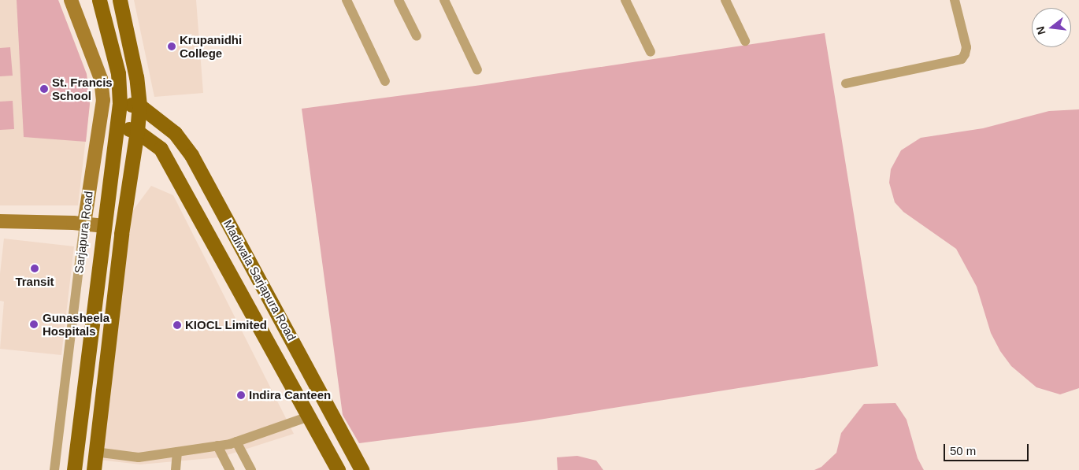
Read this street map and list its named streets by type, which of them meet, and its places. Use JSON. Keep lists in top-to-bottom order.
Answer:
{
  "streets": {
    "main road": ["Sarjapura Road", "Madiwala Sarjapura Road"]
  },
  "crossings": [
    ["Sarjapura Road", "Madiwala Sarjapura Road"]
  ],
  "places": [
    "Krupanidhi College",
    "St. Francis School",
    "Transit",
    "Gunasheela Hospitals",
    "KIOCL Limited",
    "Indira Canteen"
  ],
  "scale_bar": "50 m",
  "north": "left"
}
